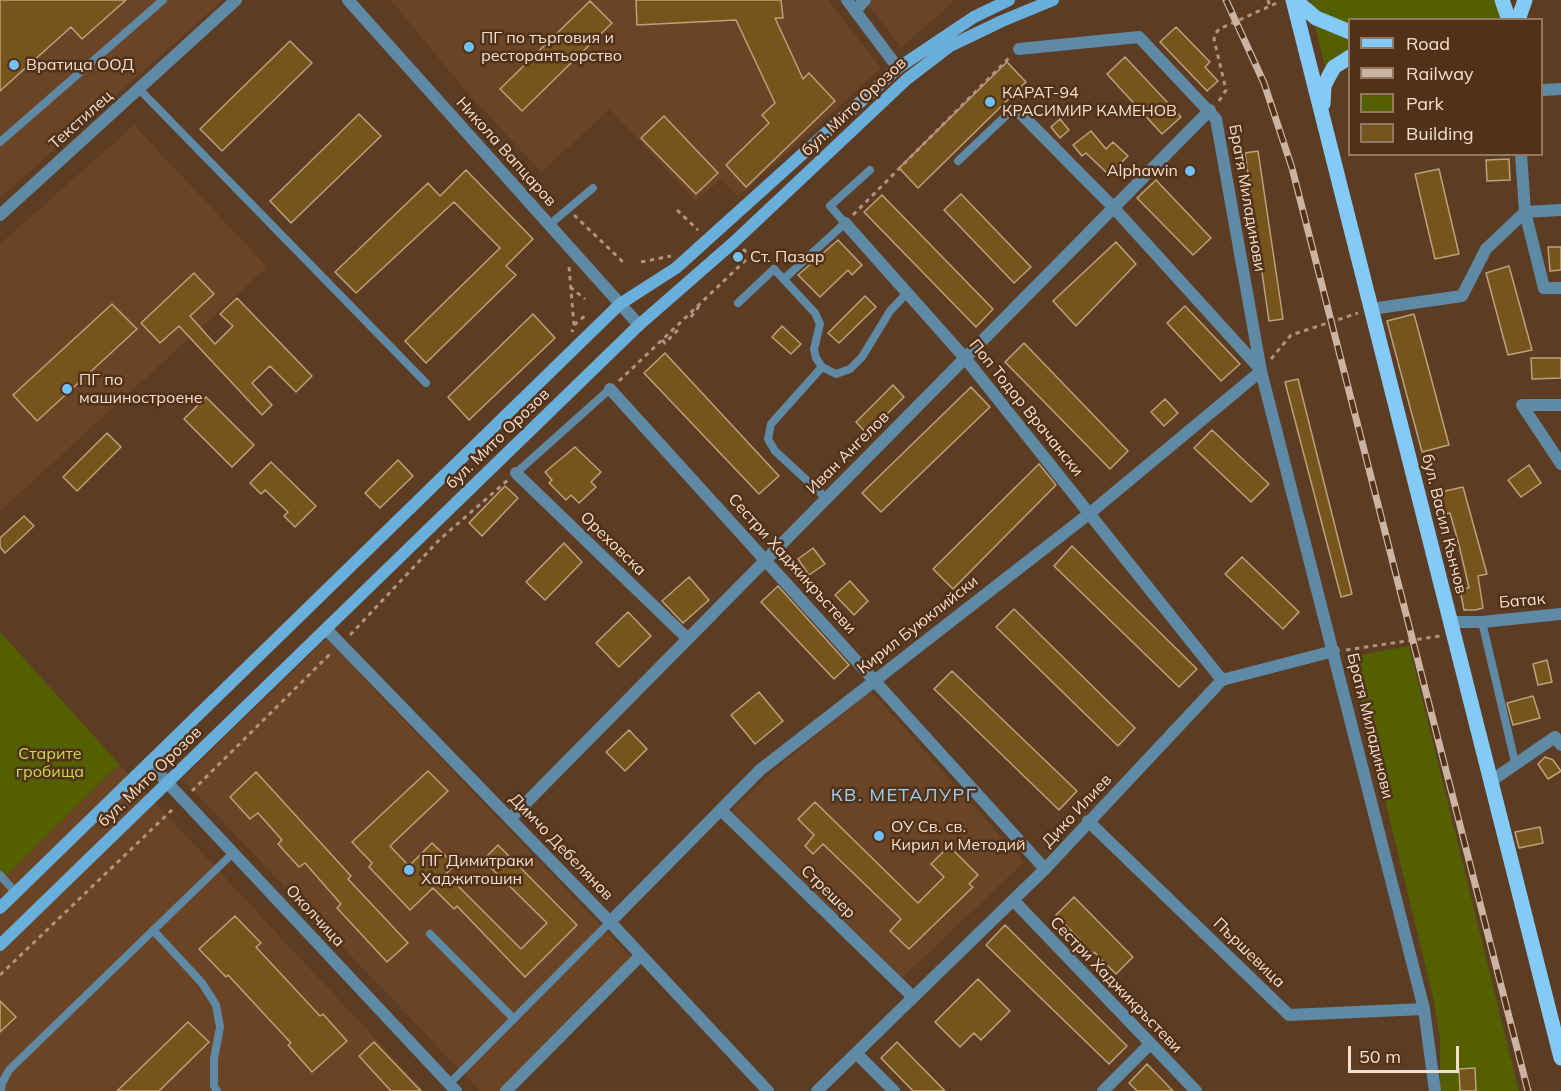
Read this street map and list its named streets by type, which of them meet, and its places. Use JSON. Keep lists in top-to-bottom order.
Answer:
{
  "streets": {
    "main road": ["бул. Мито Орозов", "бул. Васил Кънчов"],
    "street": [
      "Текстилец",
      "Никола Вапцаров",
      "Братя Миладинови",
      "Поп Тодор Врачански",
      "Иван Ангелов",
      "Ореховска",
      "Сестри Хаджикръстеви",
      "Батак",
      "Кирил Буюклийски",
      "Дико Илиев",
      "Димчо Дебелянов",
      "Стрешер",
      "Околчица",
      "Пършевица"
    ]
  },
  "crossings": [
    ["бул. Мито Орозов", "Никола Вапцаров"],
    ["бул. Мито Орозов", "Димчо Дебелянов"],
    ["бул. Мито Орозов", "Околчица"],
    ["Братя Миладинови", "Иван Ангелов"],
    ["Братя Миладинови", "Кирил Буюклийски"],
    ["Братя Миладинови", "Пършевица"],
    ["Поп Тодор Врачански", "Иван Ангелов"],
    ["Поп Тодор Врачански", "Кирил Буюклийски"],
    ["Поп Тодор Врачански", "Дико Илиев"],
    ["Иван Ангелов", "Ореховска"],
    ["Иван Ангелов", "Сестри Хаджикръстеви"],
    ["Иван Ангелов", "Димчо Дебелянов"],
    ["бул. Васил Кънчов", "Батак"],
    ["Сестри Хаджикръстеви", "Кирил Буюклийски"],
    ["Сестри Хаджикръстеви", "Дико Илиев"],
    ["Кирил Буюклийски", "Димчо Дебелянов"],
    ["Кирил Буюклийски", "Стрешер"],
    ["Дико Илиев", "Стрешер"],
    ["Дико Илиев", "Пършевица"]
  ],
  "districts": ["КВ. МЕТАЛУРГ"],
  "parks": ["Старите гробища"],
  "places": [
    "ПГ по търговия и ресторантьорство",
    "Вратица ООД",
    "КАРАТ-94 КРАСИМИР КАМЕНОВ",
    "Alphawin",
    "Ст. Пазар",
    "ПГ по машиностроене",
    "ОУ Св. св. Кирил и Методий",
    "ПГ Димитраки Хаджитошин"
  ],
  "legend": [
    "Road",
    "Railway",
    "Park",
    "Building"
  ],
  "scale_bar": "50 m"
}
